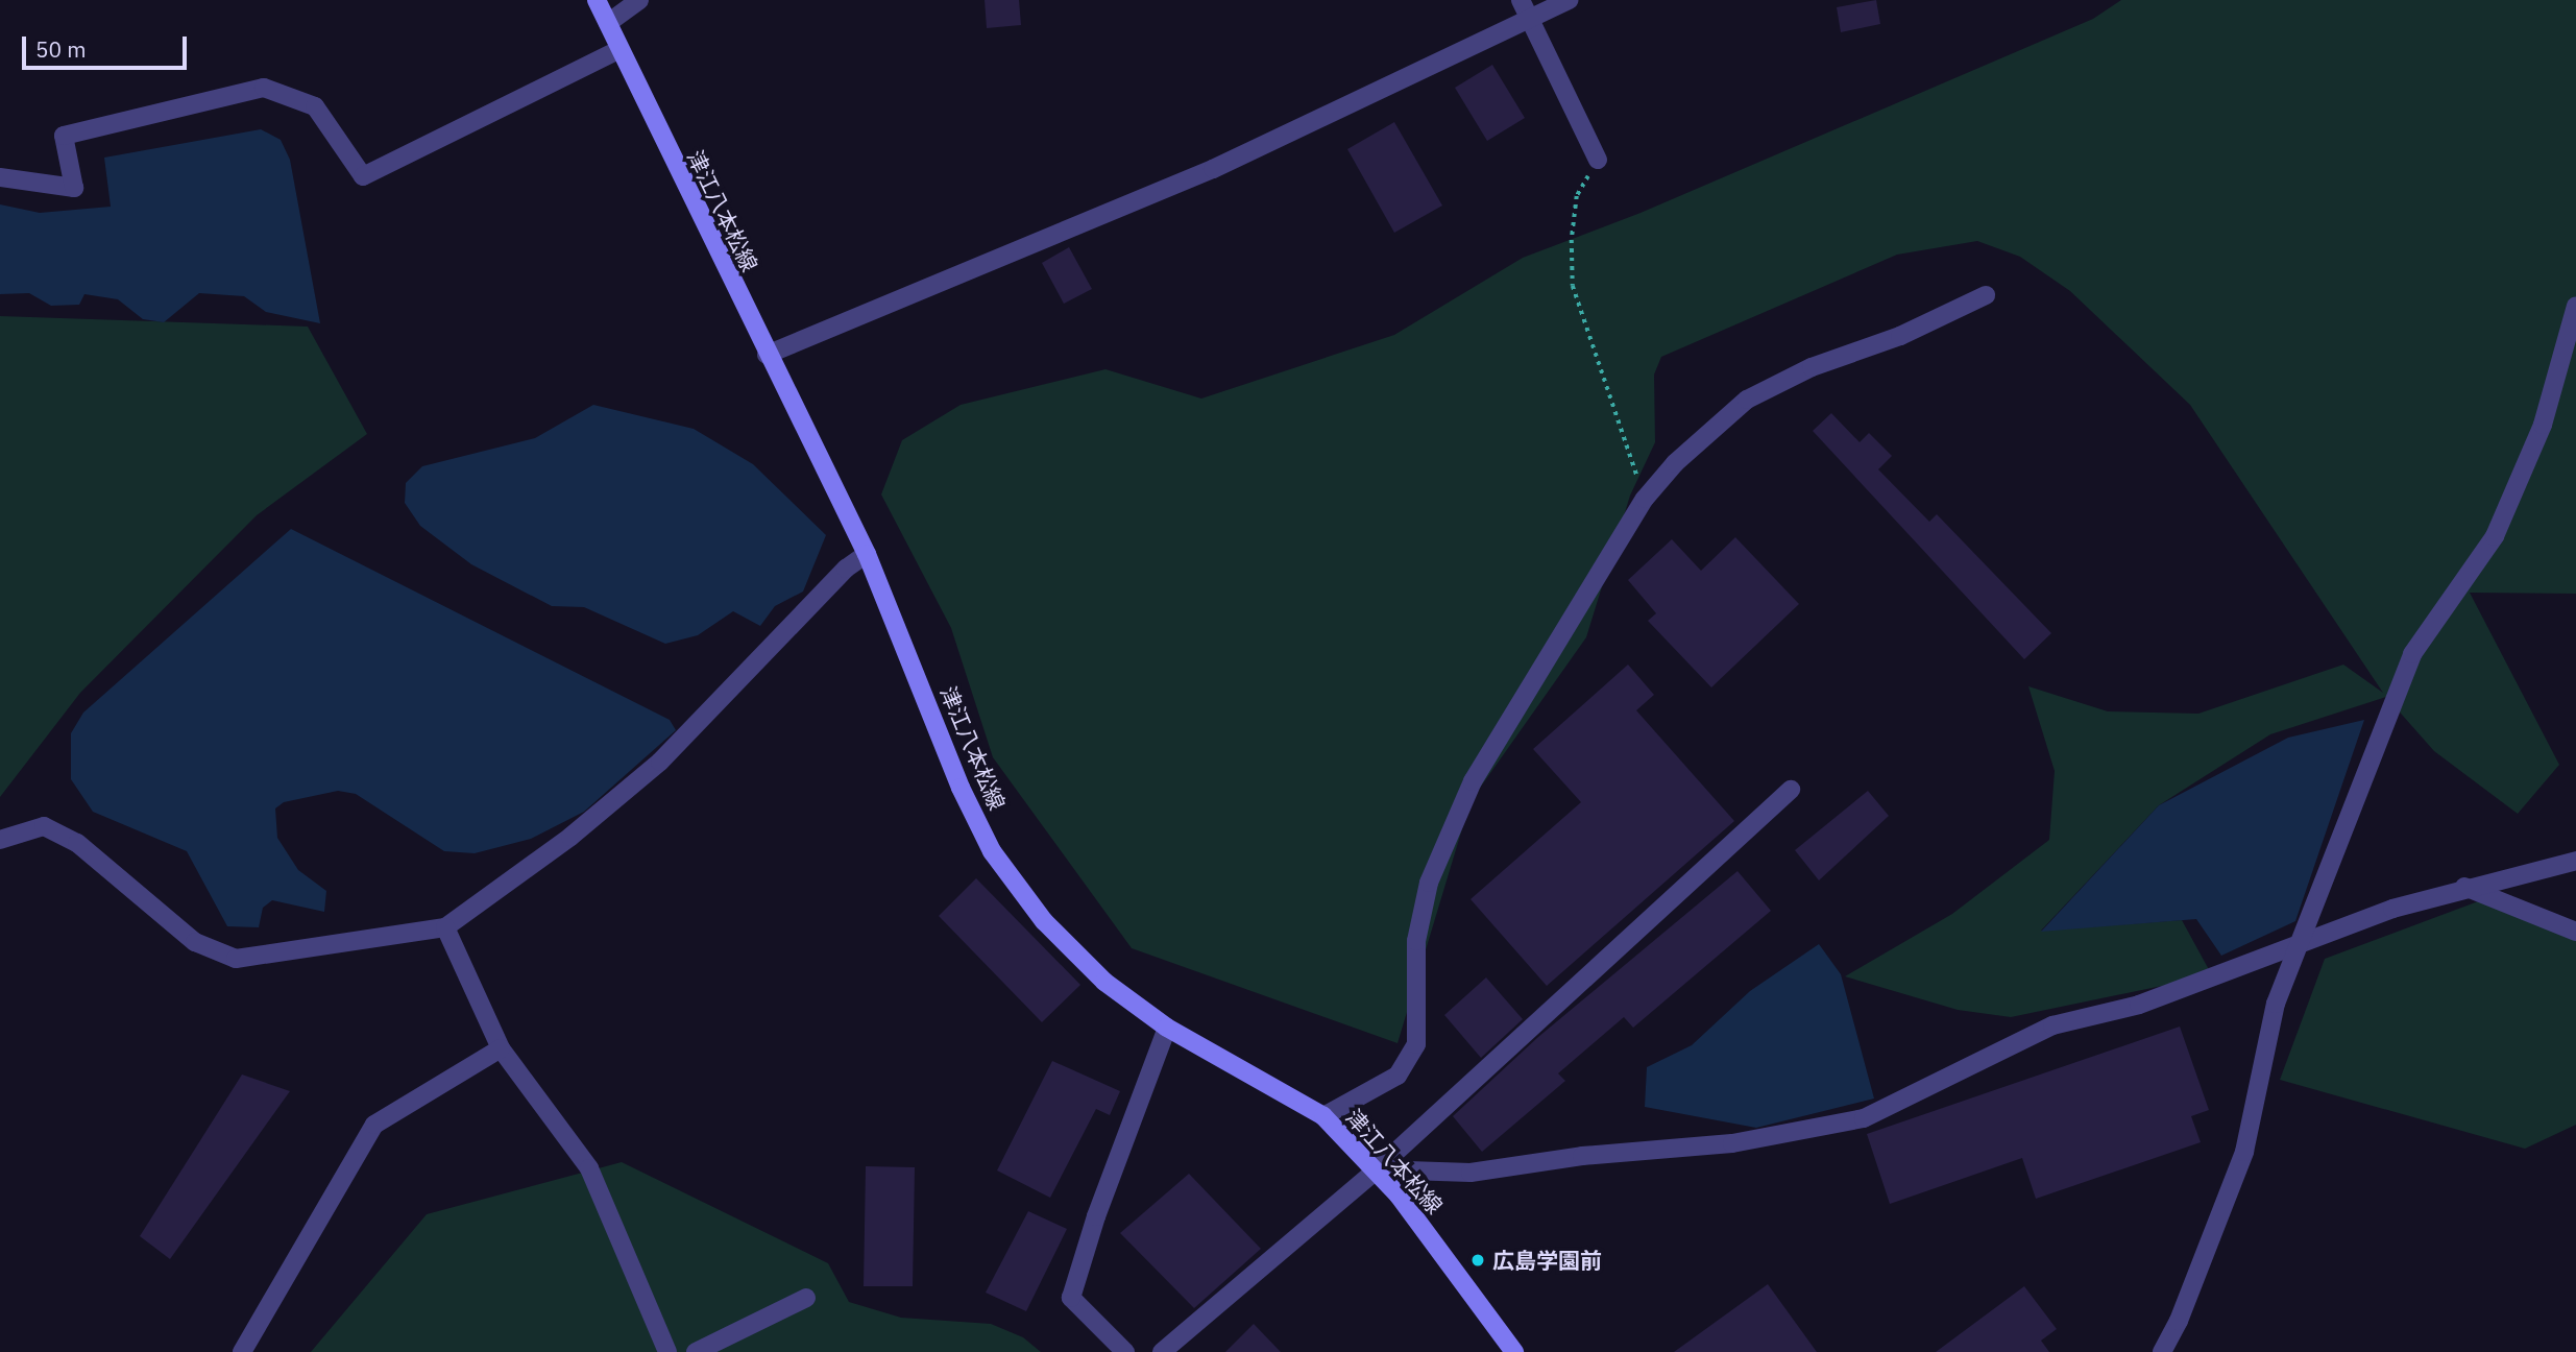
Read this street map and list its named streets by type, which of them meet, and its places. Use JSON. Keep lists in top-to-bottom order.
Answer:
{
  "streets": {
    "main road": ["津江八本松線"]
  },
  "places": ["広島学園前"],
  "scale_bar": "50 m"
}
